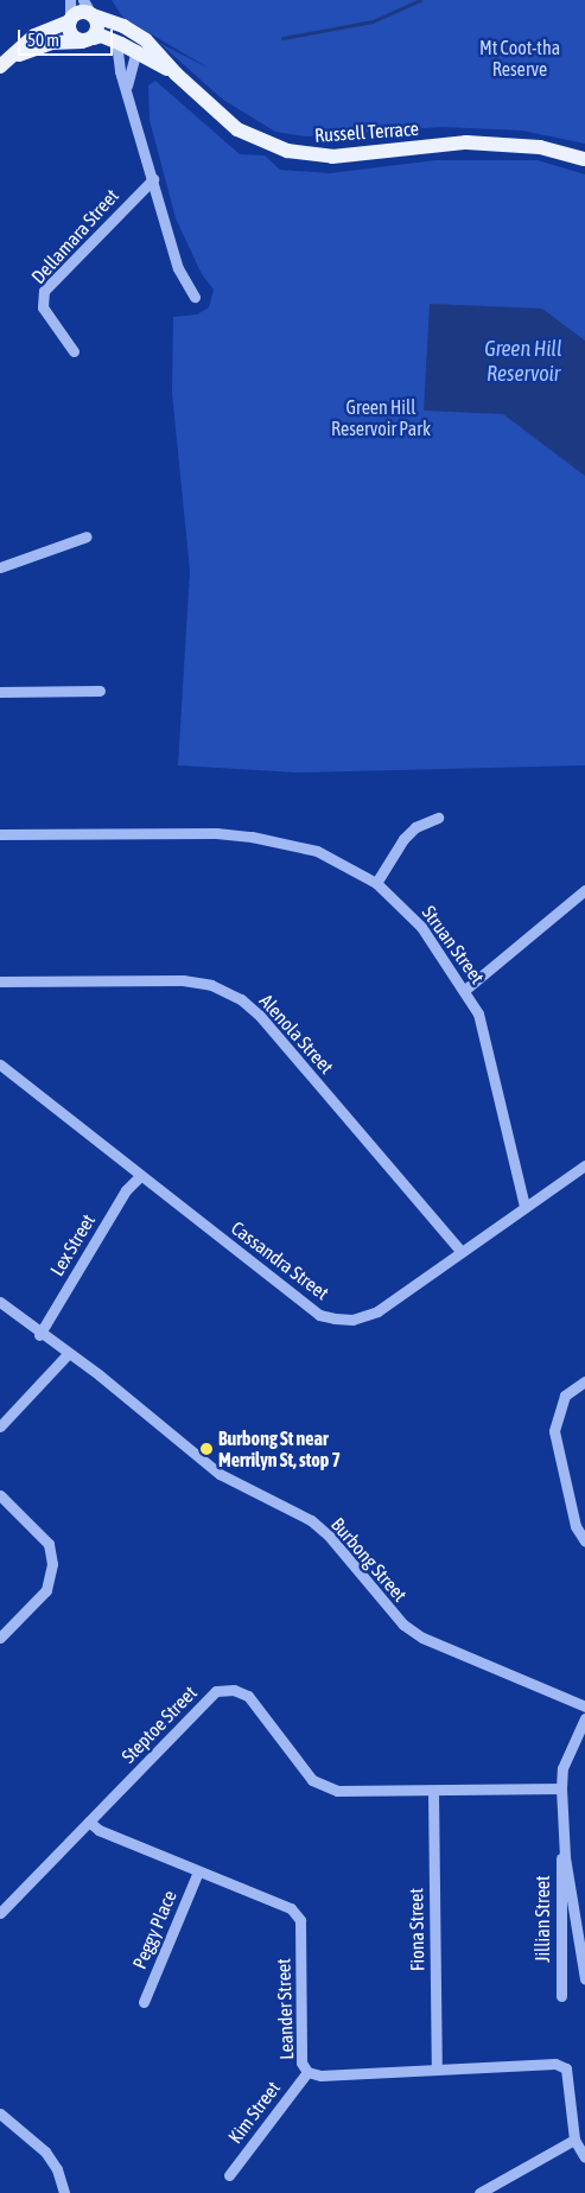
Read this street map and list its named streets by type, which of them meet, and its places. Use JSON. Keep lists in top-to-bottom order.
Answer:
{
  "streets": {
    "main road": ["Russell Terrace"],
    "street": [
      "Dellamara Street",
      "Struan Street",
      "Alenola Street",
      "Lex Street",
      "Cassandra Street",
      "Burbong Street",
      "Steptoe Street",
      "Jillian Street",
      "Peggy Place",
      "Fiona Street",
      "Leander Street",
      "Kim Street"
    ]
  },
  "crossings": [
    ["Struan Street", "Cassandra Street"],
    ["Alenola Street", "Cassandra Street"],
    ["Lex Street", "Cassandra Street"],
    ["Lex Street", "Burbong Street"],
    ["Steptoe Street", "Jillian Street"],
    ["Steptoe Street", "Fiona Street"],
    ["Steptoe Street", "Leander Street"],
    ["Peggy Place", "Leander Street"],
    ["Fiona Street", "Leander Street"],
    ["Leander Street", "Kim Street"]
  ],
  "water": ["Green Hill Reservoir"],
  "parks": ["Mt Coot-tha Reserve", "Green Hill Reservoir Park"],
  "places": ["Burbong St near Merrilyn St, stop 7"],
  "scale_bar": "50 m"
}
